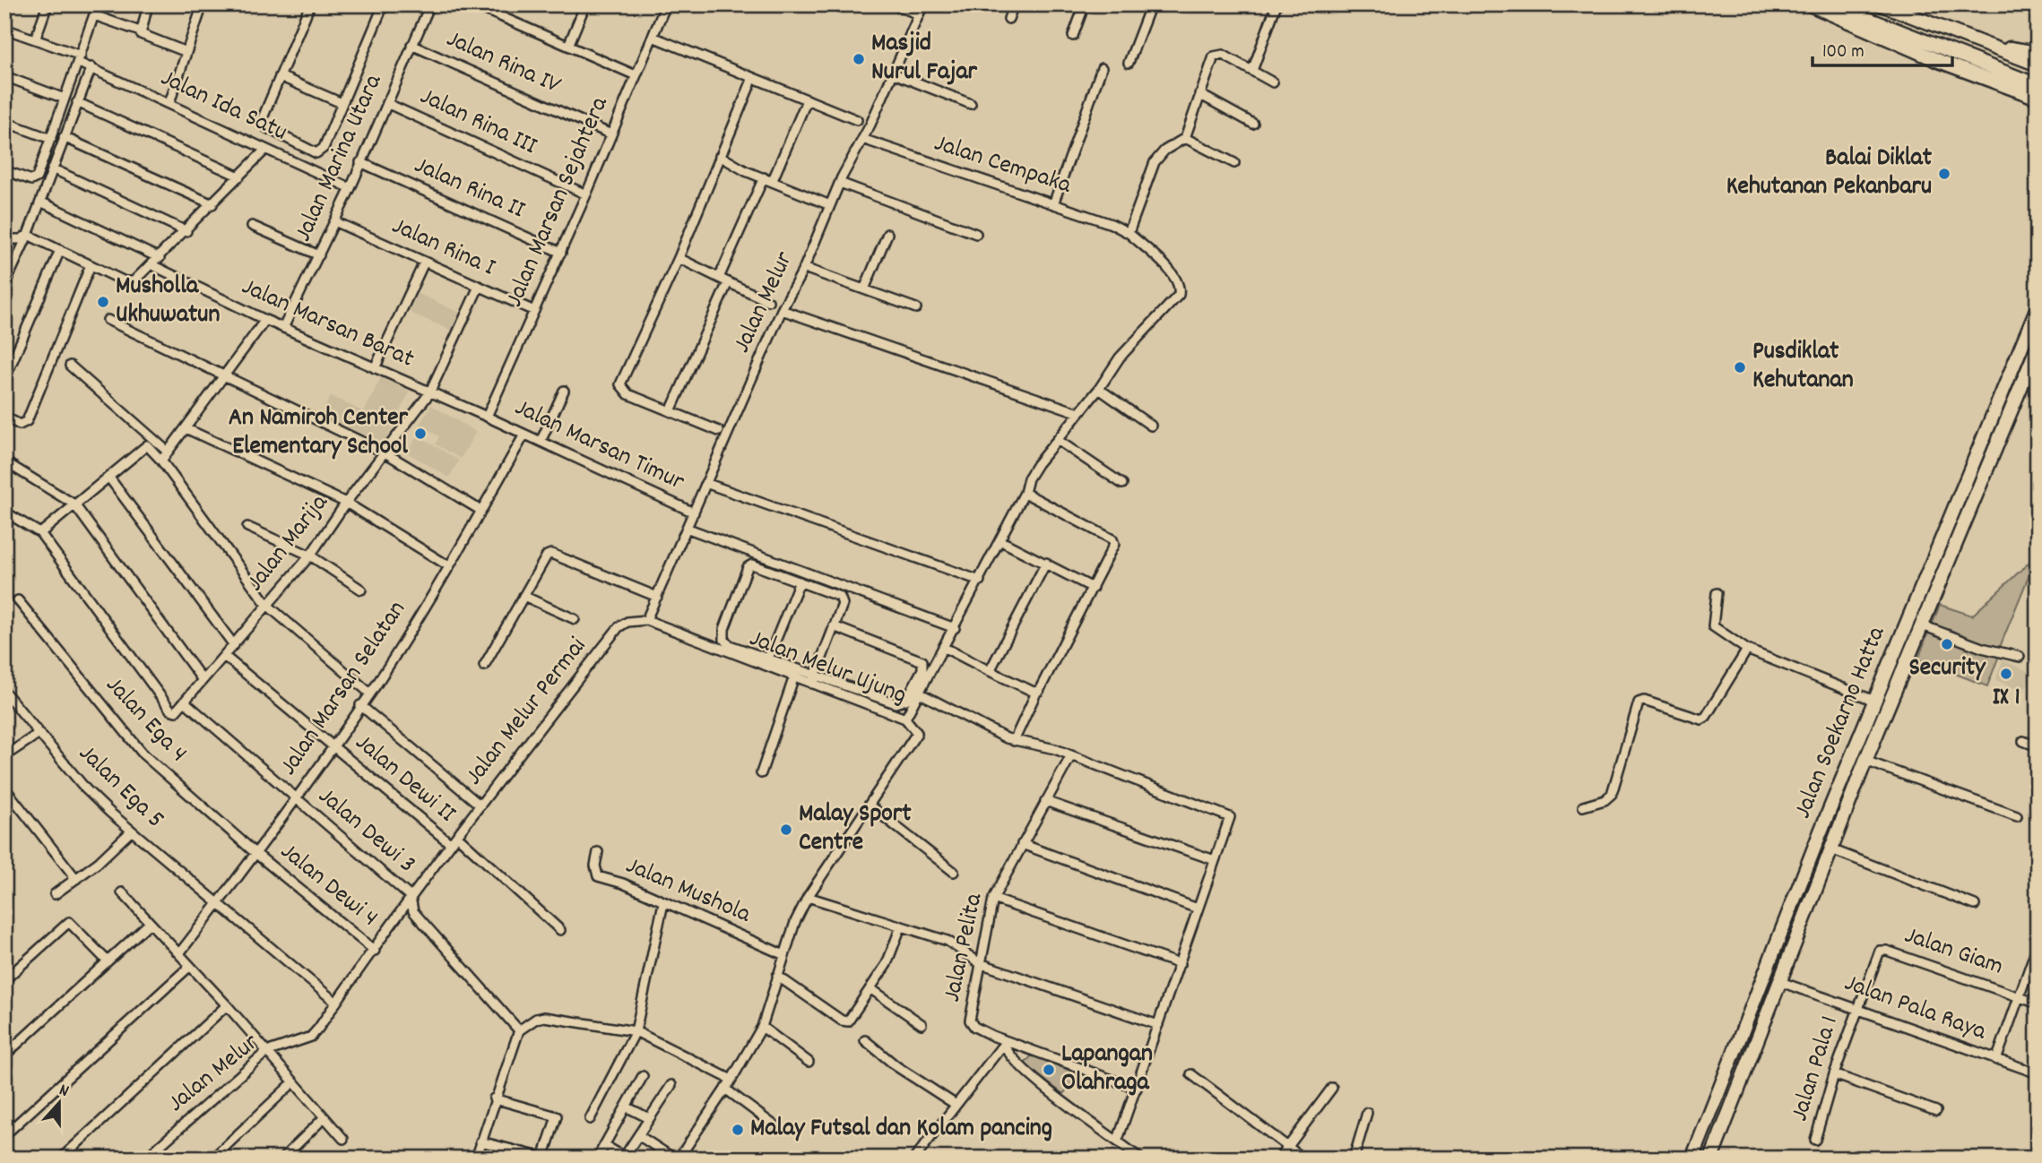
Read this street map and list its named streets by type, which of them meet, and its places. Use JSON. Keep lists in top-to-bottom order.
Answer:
{
  "streets": {
    "main road": ["Jalan Soekarno Hatta"],
    "street": [
      "Jalan Rina IV",
      "Jalan Ida Satu",
      "Jalan Rina III",
      "Jalan Marina Utara",
      "Jalan Cempaka",
      "Jalan Rina II",
      "Jalan Marsan Sejahtera",
      "Jalan Rina I",
      "Jalan Melur",
      "Jalan Marsan Barat",
      "Jalan Marsan Timur",
      "Jalan Marija",
      "Jalan Melur Ujung",
      "Jalan Marsan Selatan",
      "Jalan Melur Permai",
      "Jalan Ega 4",
      "Jalan Dewi II",
      "Jalan Ega 5",
      "Jalan Dewi 3",
      "Jalan Dewi 4",
      "Jalan Mushola",
      "Jalan Pelita",
      "Jalan Giam",
      "Jalan Pala Raya",
      "Jalan Pala 1"
    ]
  },
  "crossings": [
    ["Jalan Rina IV", "Jalan Marina Utara"],
    ["Jalan Rina IV", "Jalan Marsan Sejahtera"],
    ["Jalan Ida Satu", "Jalan Marina Utara"],
    ["Jalan Rina III", "Jalan Marina Utara"],
    ["Jalan Rina III", "Jalan Marsan Sejahtera"],
    ["Jalan Marina Utara", "Jalan Rina II"],
    ["Jalan Marina Utara", "Jalan Rina I"],
    ["Jalan Marina Utara", "Jalan Marsan Barat"],
    ["Jalan Cempaka", "Jalan Melur"],
    ["Jalan Rina II", "Jalan Marsan Sejahtera"],
    ["Jalan Marsan Sejahtera", "Jalan Rina I"],
    ["Jalan Marsan Sejahtera", "Jalan Marsan Barat"],
    ["Jalan Marsan Sejahtera", "Jalan Marsan Timur"],
    ["Jalan Rina I", "Jalan Marija"],
    ["Jalan Melur", "Jalan Marsan Timur"],
    ["Jalan Melur", "Jalan Melur Ujung"],
    ["Jalan Melur", "Jalan Melur Permai"],
    ["Jalan Melur", "Jalan Ega 5"],
    ["Jalan Melur", "Jalan Dewi 3"],
    ["Jalan Melur", "Jalan Dewi 4"],
    ["Jalan Marsan Barat", "Jalan Marsan Timur"],
    ["Jalan Marsan Barat", "Jalan Marija"],
    ["Jalan Marsan Timur", "Jalan Marsan Selatan"],
    ["Jalan Marija", "Jalan Dewi II"],
    ["Jalan Marija", "Jalan Dewi 3"],
    ["Jalan Melur Ujung", "Jalan Melur Permai"],
    ["Jalan Melur Ujung", "Jalan Mushola"],
    ["Jalan Marsan Selatan", "Jalan Ega 4"],
    ["Jalan Marsan Selatan", "Jalan Dewi II"],
    ["Jalan Marsan Selatan", "Jalan Ega 5"],
    ["Jalan Marsan Selatan", "Jalan Dewi 3"],
    ["Jalan Marsan Selatan", "Jalan Dewi 4"],
    ["Jalan Melur Permai", "Jalan Dewi II"],
    ["Jalan Melur Permai", "Jalan Dewi 3"],
    ["Jalan Ega 4", "Jalan Dewi 4"],
    ["Jalan Soekarno Hatta", "Jalan Pala Raya"],
    ["Jalan Giam", "Jalan Pala Raya"],
    ["Jalan Giam", "Jalan Pala 1"],
    ["Jalan Pala Raya", "Jalan Pala 1"]
  ],
  "places": [
    "Masjid Nurul Fajar",
    "Balai Diklat Kehutanan Pekanbaru",
    "Musholla Ukhuwatun",
    "Pusdiklat Kehutanan",
    "An Namiroh Center Elementary School",
    "Security",
    "IX 1",
    "Malay Sport Centre",
    "Lapangan Olahraga",
    "Malay Futsal dan Kolam pancing"
  ],
  "scale_bar": "100 m",
  "north": "top"
}
